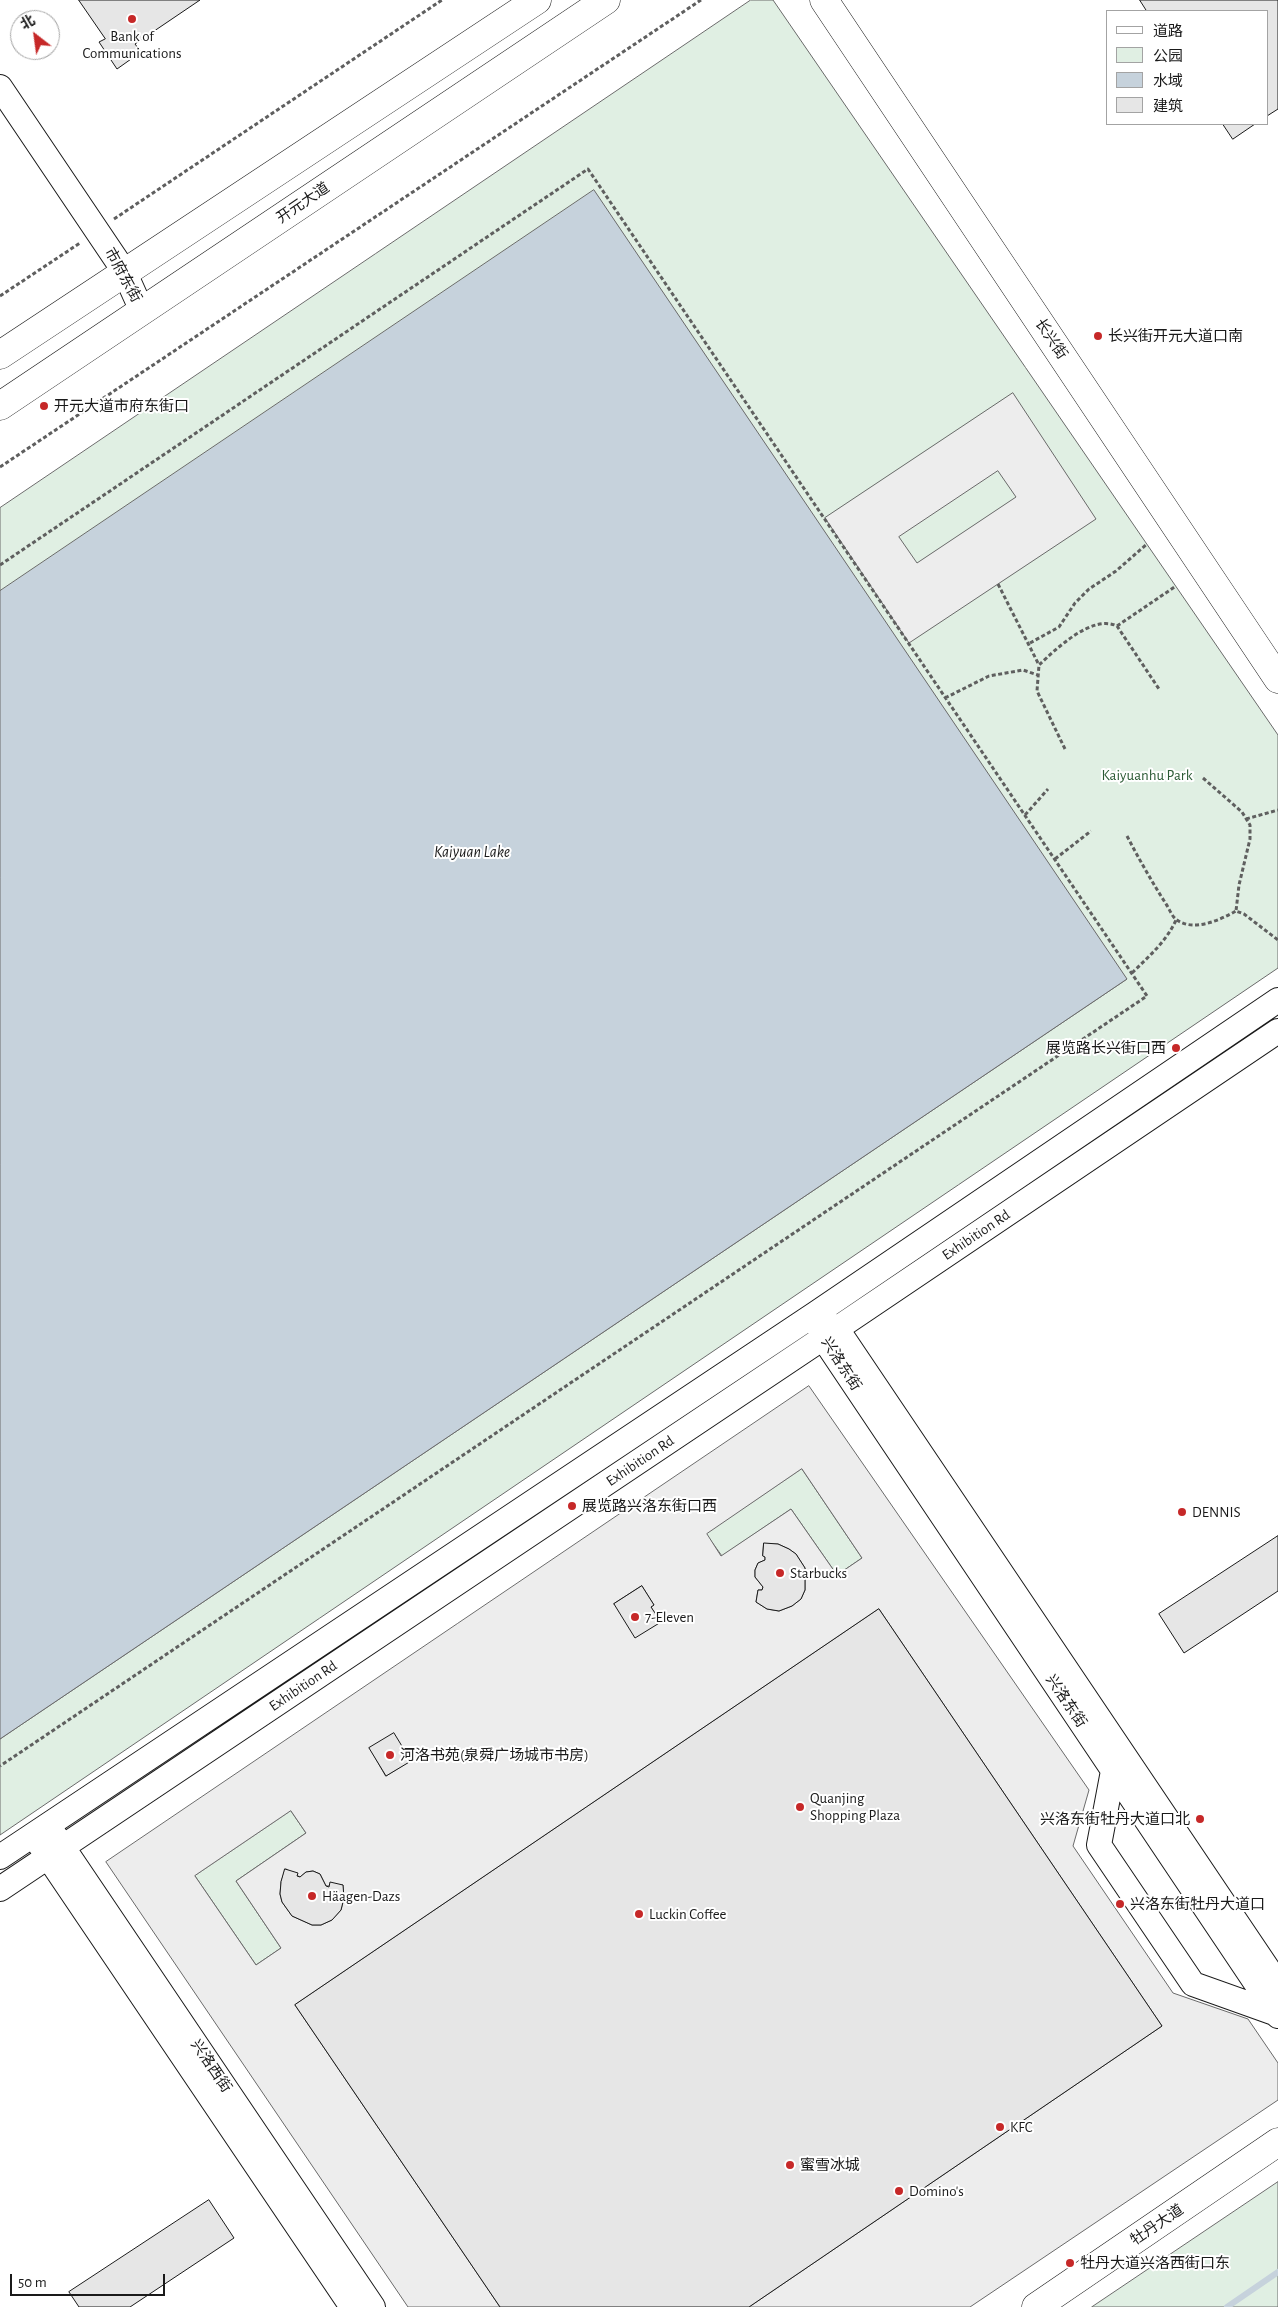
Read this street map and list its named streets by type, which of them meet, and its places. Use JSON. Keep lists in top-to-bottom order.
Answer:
{
  "streets": {
    "main road": ["开元大道", "长兴街", "牡丹大道"],
    "street": [
      "市府东街",
      "Exhibition Rd",
      "兴洛东街",
      "兴洛西街"
    ]
  },
  "crossings": [
    ["开元大道", "市府东街"],
    ["Exhibition Rd", "兴洛东街"],
    ["Exhibition Rd", "兴洛西街"]
  ],
  "water": ["Kaiyuan Lake"],
  "parks": ["Kaiyuanhu Park"],
  "places": [
    "Bank of Communications",
    "长兴街开元大道口南",
    "开元大道市府东街口",
    "展览路长兴街口西",
    "展览路兴洛东街口西",
    "DENNIS",
    "Starbucks",
    "7-Eleven",
    "河洛书苑(泉舜广场城市书房)",
    "Quanjing Shopping Plaza",
    "兴洛东街牡丹大道口北",
    "Häagen-Dazs",
    "兴洛东街牡丹大道口",
    "Luckin Coffee",
    "KFC",
    "蜜雪冰城",
    "Domino's",
    "牡丹大道兴洛西街口东"
  ],
  "legend": [
    "道路",
    "公园",
    "水域",
    "建筑"
  ],
  "scale_bar": "50 m",
  "north": "top left"
}
